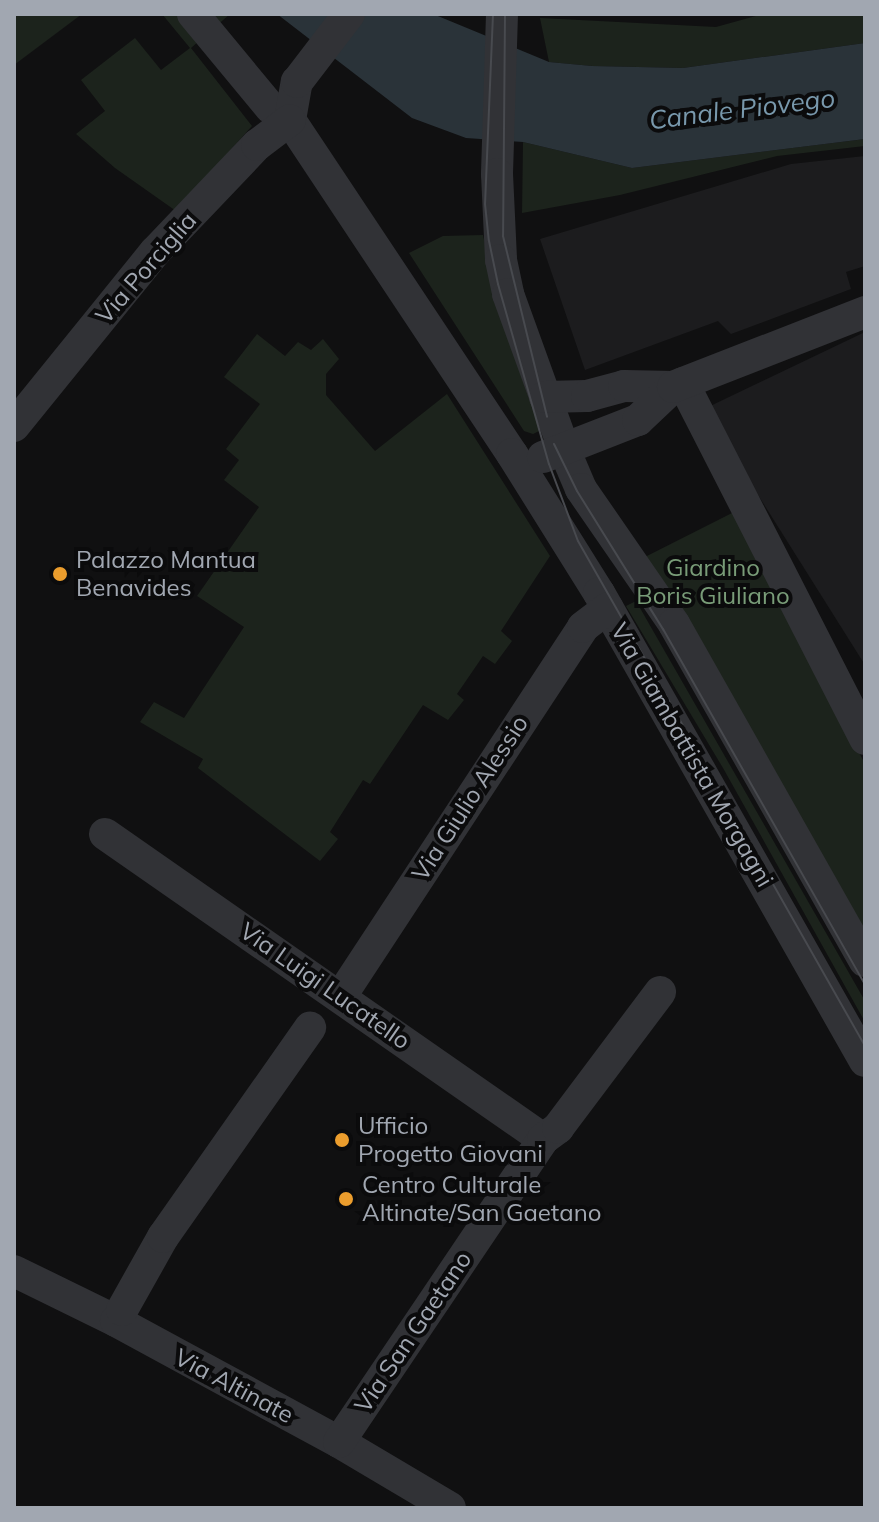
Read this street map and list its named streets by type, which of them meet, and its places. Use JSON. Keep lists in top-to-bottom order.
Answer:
{
  "streets": {
    "street": [
      "Via Porciglia",
      "Via Giambattista Morgagni",
      "Via Giulio Alessio",
      "Via Luigi Lucatello",
      "Via San Gaetano",
      "Via Altinate"
    ]
  },
  "crossings": [
    ["Via Porciglia", "Via Giambattista Morgagni"],
    ["Via Giambattista Morgagni", "Via Giulio Alessio"],
    ["Via Giulio Alessio", "Via Luigi Lucatello"],
    ["Via Luigi Lucatello", "Via San Gaetano"],
    ["Via San Gaetano", "Via Altinate"]
  ],
  "water": ["Canale Piovego"],
  "parks": ["Giardino Boris Giuliano"],
  "places": ["Palazzo Mantua Benavides", "Ufficio Progetto Giovani", "Centro Culturale Altinate/San Gaetano"]
}
